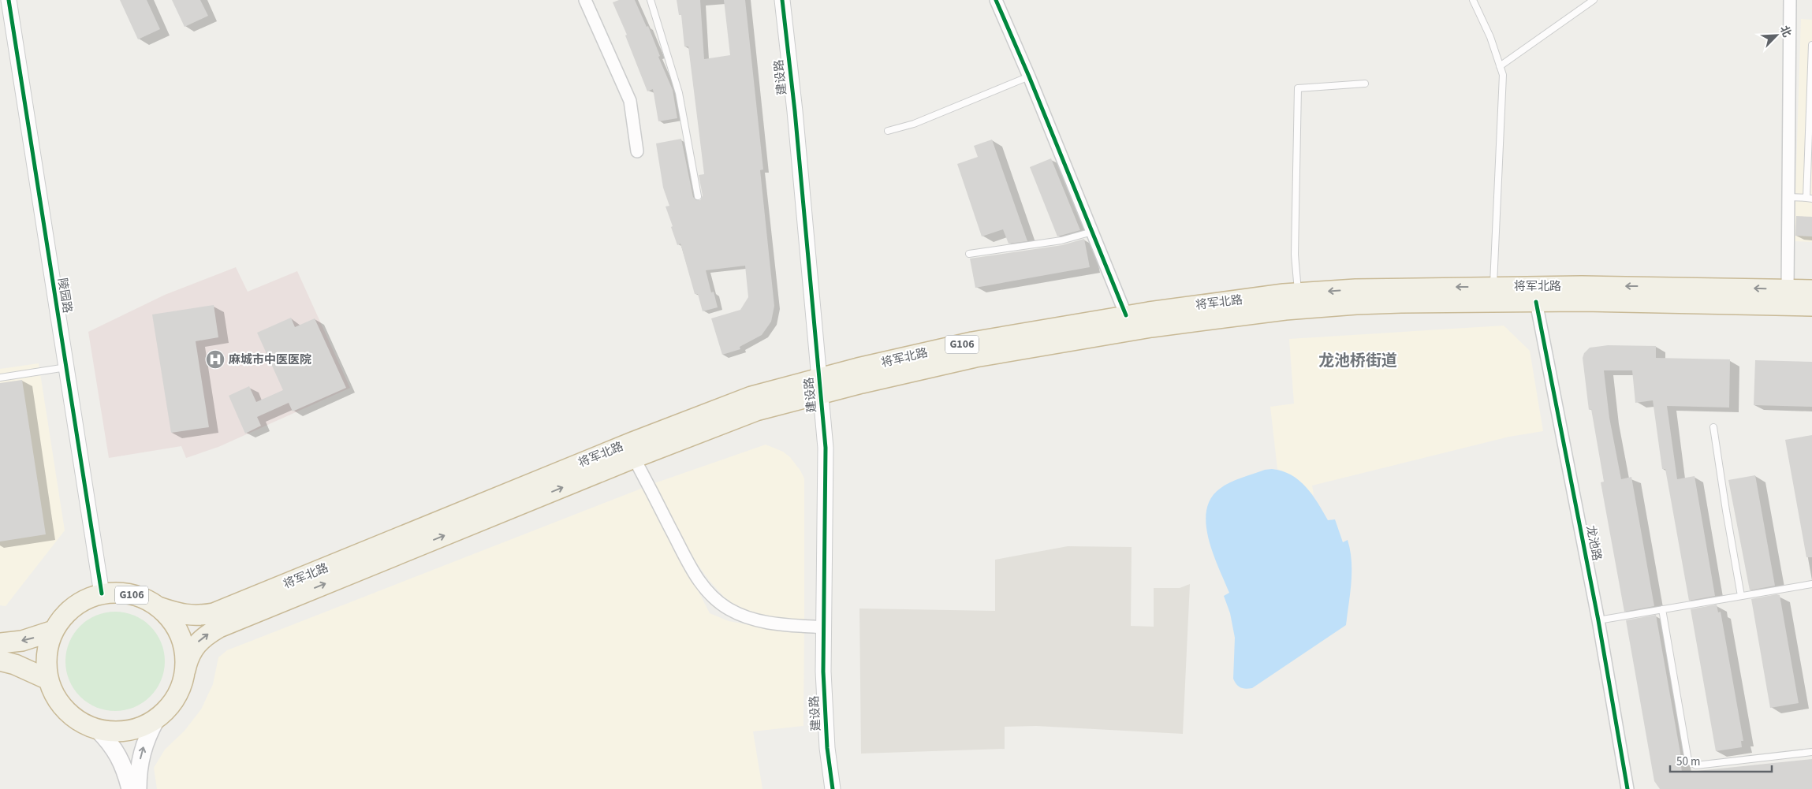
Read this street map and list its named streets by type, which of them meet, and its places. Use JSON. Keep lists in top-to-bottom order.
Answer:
{
  "streets": {
    "highway": ["将军北路", "G106"],
    "street": ["建设路", "陵园路", "龙池路"]
  },
  "crossings": [
    ["建设路", "将军北路"],
    ["将军北路", "陵园路"],
    ["将军北路", "G106"],
    ["将军北路", "龙池路"],
    ["陵园路", "G106"]
  ],
  "districts": ["龙池桥街道"],
  "places": {
    "hospital": ["麻城市中医医院"]
  },
  "scale_bar": "50 m",
  "north": "top right"
}
